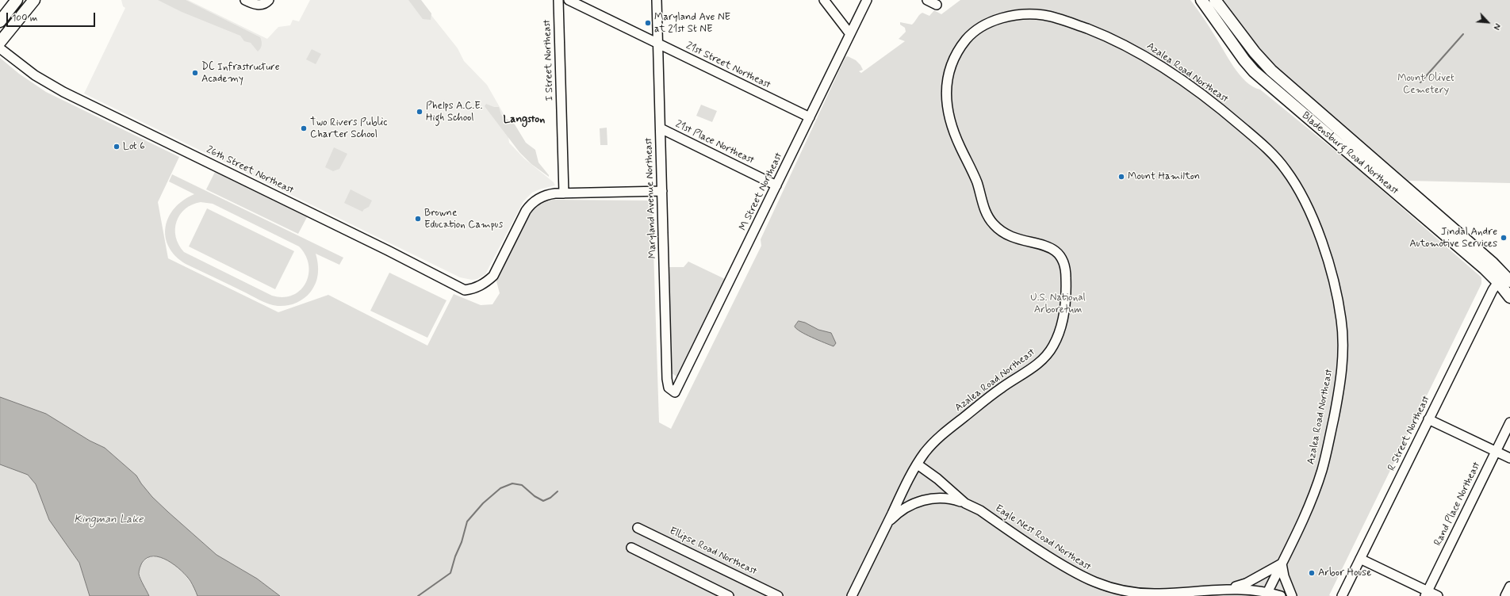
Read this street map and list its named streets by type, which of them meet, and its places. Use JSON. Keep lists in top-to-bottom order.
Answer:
{
  "streets": {
    "main road": ["Bladensburg Road Northeast"],
    "street": [
      "I Street Northeast",
      "21st Street Northeast",
      "Azalea Road Northeast",
      "21st Place Northeast",
      "26th Street Northeast",
      "M Street Northeast",
      "Maryland Avenue Northeast",
      "R Street Northeast",
      "Rand Place Northeast",
      "Eagle Nest Road Northeast",
      "Ellipse Road Northeast"
    ]
  },
  "crossings": [
    ["I Street Northeast", "26th Street Northeast"],
    ["21st Street Northeast", "M Street Northeast"],
    ["21st Street Northeast", "Maryland Avenue Northeast"],
    ["Azalea Road Northeast", "Eagle Nest Road Northeast"],
    ["21st Place Northeast", "M Street Northeast"],
    ["21st Place Northeast", "Maryland Avenue Northeast"],
    ["Bladensburg Road Northeast", "R Street Northeast"],
    ["M Street Northeast", "Maryland Avenue Northeast"]
  ],
  "districts": ["Langston"],
  "water": ["Kingman Lake"],
  "parks": ["Mount Olivet Cemetery", "U.S. National Arboretum"],
  "places": [
    "Maryland Ave NE at 21st St NE",
    "DC Infrastructure Academy",
    "Phelps A.C.E. High School",
    "Two Rivers Public Charter School",
    "Lot 6",
    "Mount Hamilton",
    "Browne Education Campus",
    "Jindal Andre Automotive Services",
    "Arbor House"
  ],
  "scale_bar": "100 m",
  "north": "bottom right"
}
